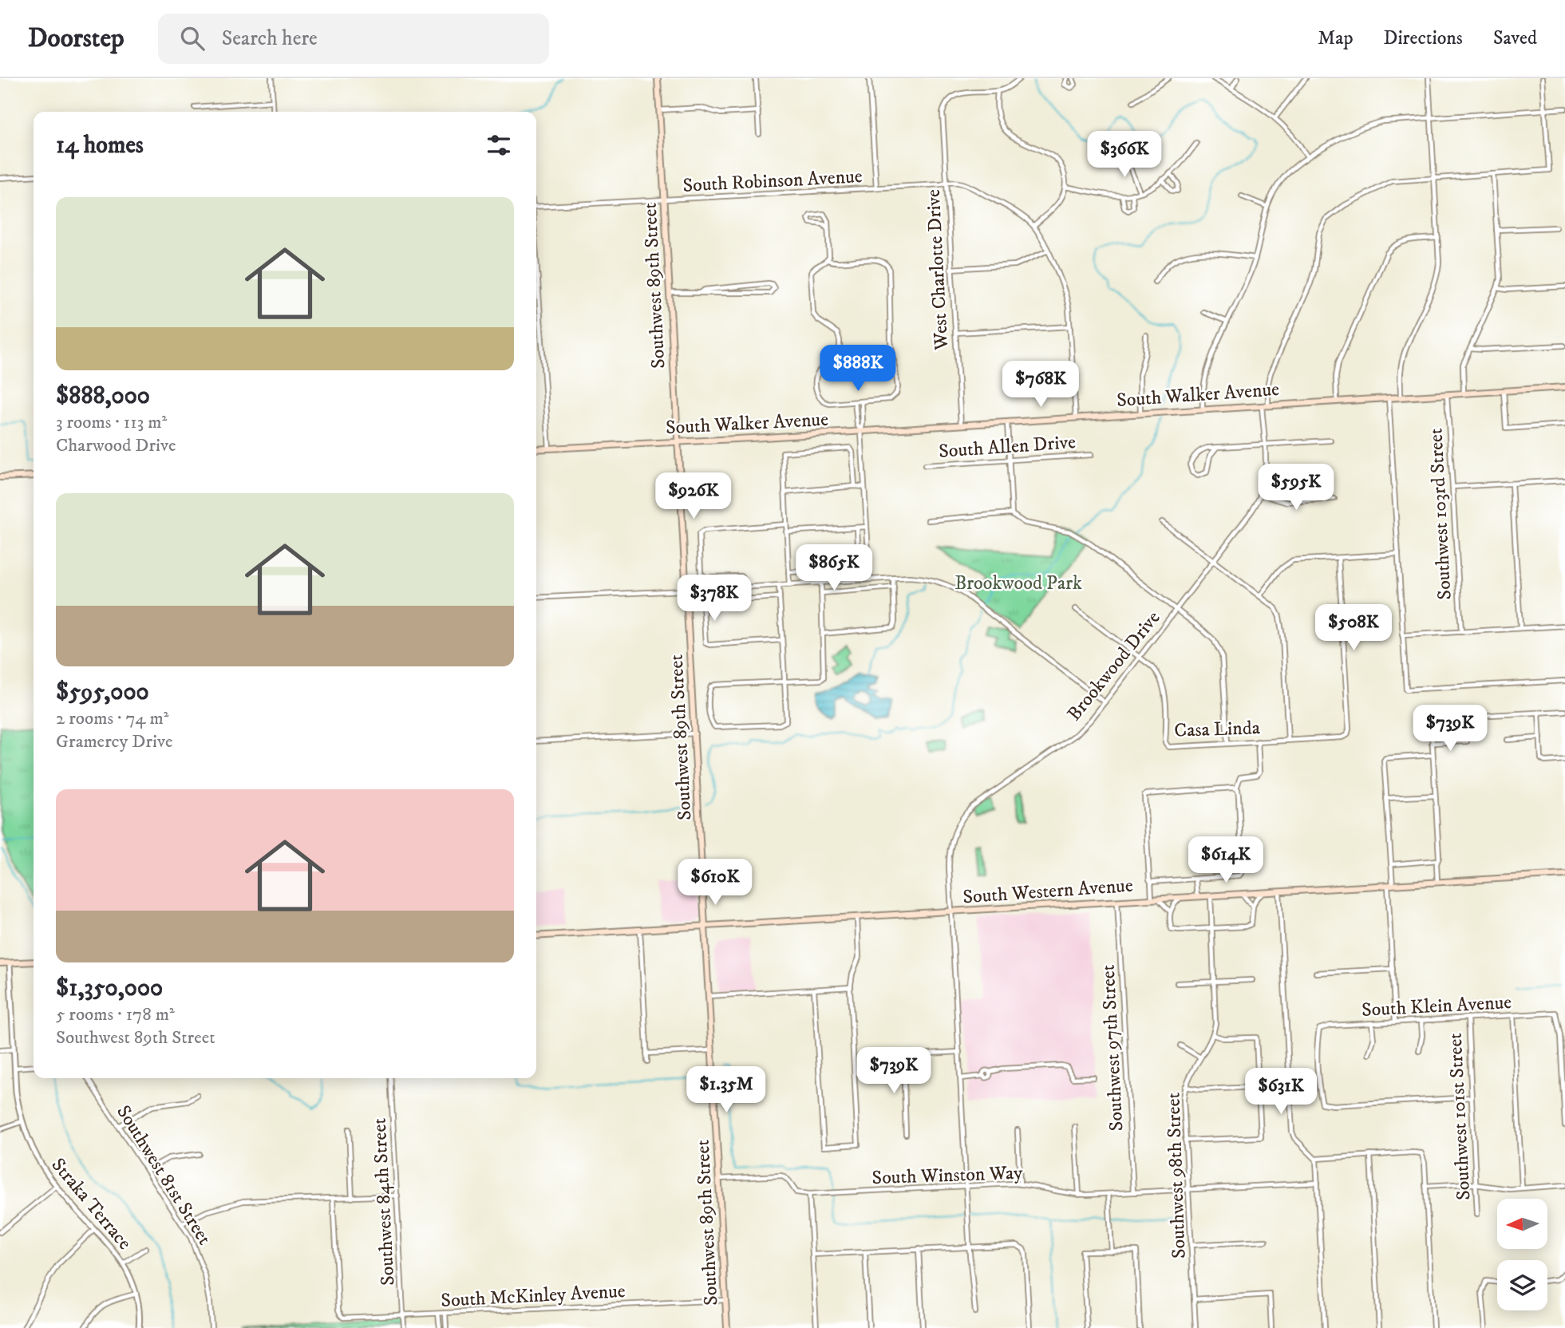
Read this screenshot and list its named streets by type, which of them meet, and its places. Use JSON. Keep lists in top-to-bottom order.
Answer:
{
  "streets": {
    "main road": ["Southwest 89th Street", "South Walker Avenue", "South Western Avenue"],
    "street": [
      "South Robinson Avenue",
      "West Charlotte Drive",
      "South Allen Drive",
      "Southwest 103rd Street",
      "Brookwood Drive",
      "Casa Linda",
      "South Klein Avenue",
      "Southwest 97th Street",
      "Southwest 101st Street",
      "Southwest 81st Street",
      "South Winston Way",
      "Southwest 98th Street",
      "Southwest 84th Street",
      "Straka Terrace",
      "South McKinley Avenue"
    ]
  },
  "crossings": [
    ["South Robinson Avenue", "West Charlotte Drive"],
    ["South Robinson Avenue", "Southwest 89th Street"],
    ["West Charlotte Drive", "South Walker Avenue"],
    ["Southwest 89th Street", "South Walker Avenue"],
    ["Southwest 89th Street", "South Western Avenue"],
    ["Southwest 89th Street", "South McKinley Avenue"],
    ["South Walker Avenue", "Southwest 103rd Street"],
    ["South Walker Avenue", "Brookwood Drive"],
    ["Brookwood Drive", "Casa Linda"],
    ["Brookwood Drive", "South Western Avenue"],
    ["Brookwood Drive", "South Winston Way"],
    ["South Western Avenue", "Southwest 97th Street"],
    ["South Western Avenue", "Southwest 98th Street"],
    ["South Klein Avenue", "Southwest 101st Street"],
    ["Southwest 97th Street", "South Winston Way"],
    ["South Winston Way", "Southwest 98th Street"],
    ["Southwest 84th Street", "South McKinley Avenue"]
  ],
  "parks": ["Brookwood Park"],
  "north": "left",
  "page": {
    "header": "Doorstep",
    "search": "Search here",
    "nav": ["Map", "Directions", "Saved"],
    "heading": "14 homes",
    "price": [
      "$366K",
      "$888K",
      "$768K",
      "$595K",
      "$926K",
      "$865K",
      "$378K",
      "$508K",
      "$739K",
      "$614K",
      "$610K",
      "$739K",
      "$1.35M",
      "$631K"
    ],
    "list": [
      {
        "name": "$888,000",
        "note": "3 rooms · 113 m² · Charwood Drive"
      },
      {
        "name": "$595,000",
        "note": "2 rooms · 74 m² · Gramercy Drive"
      },
      {
        "name": "$1,350,000",
        "note": "5 rooms · 178 m² · Southwest 89th Street"
      }
    ]
  }
}
